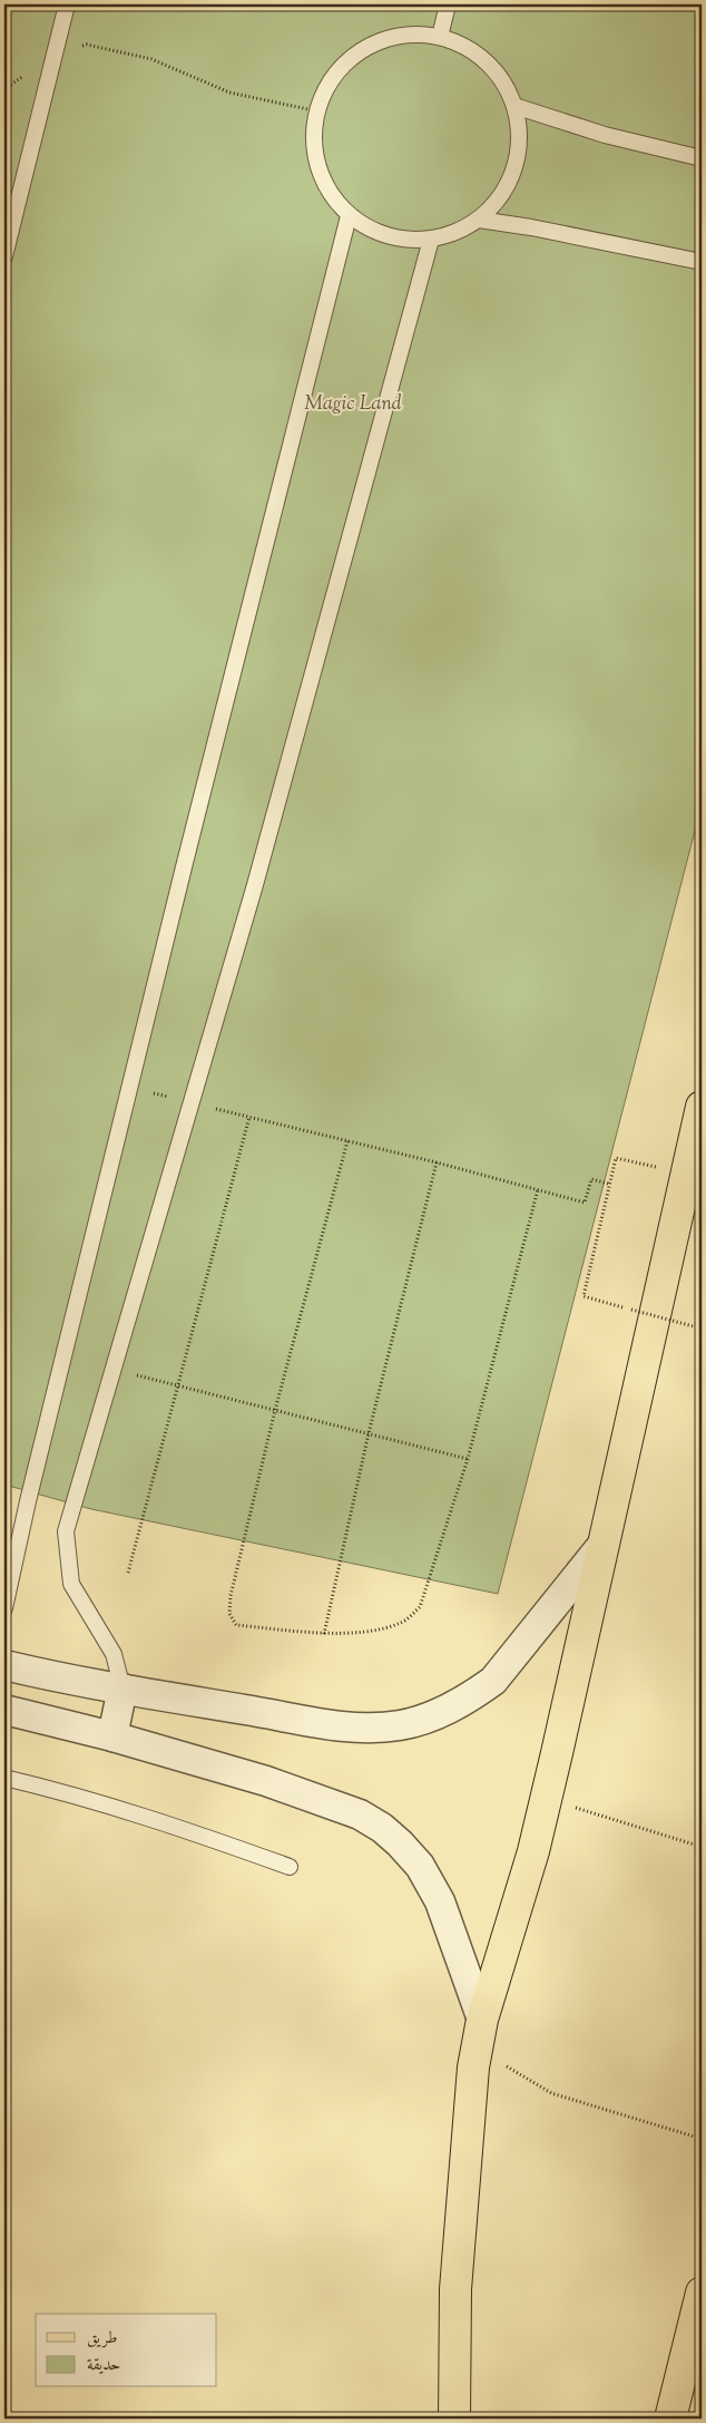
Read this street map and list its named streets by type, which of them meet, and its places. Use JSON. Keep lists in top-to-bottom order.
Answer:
{
  "parks": ["Magic Land"],
  "legend": ["طريق", "حديقة"]
}
